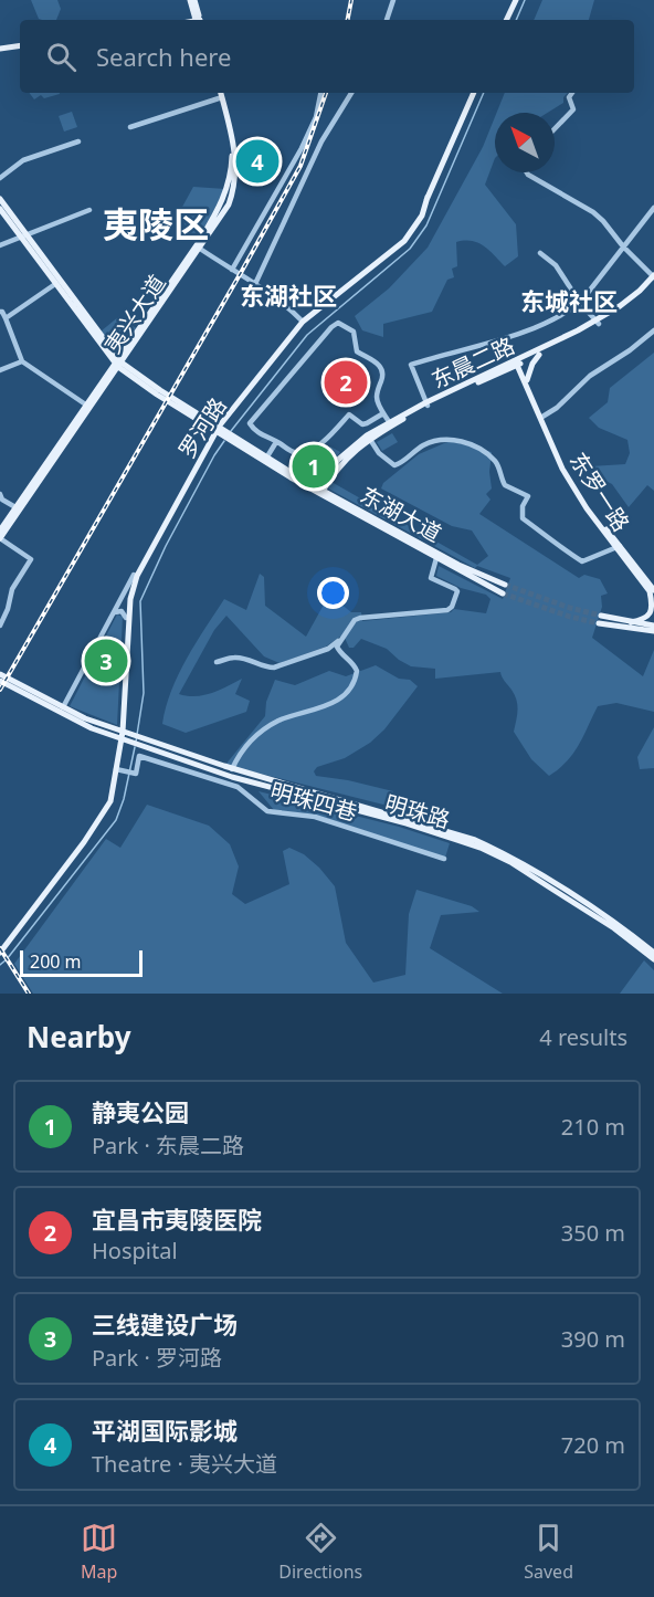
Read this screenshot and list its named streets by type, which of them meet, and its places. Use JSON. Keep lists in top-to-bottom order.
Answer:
{
  "streets": {
    "main road": [
      "夷兴大道",
      "东晨二路",
      "罗河路",
      "东罗一路",
      "东湖大道",
      "明珠路"
    ],
    "street": ["明珠四巷"]
  },
  "crossings": [
    ["夷兴大道", "东湖大道"],
    ["东晨二路", "东罗一路"],
    ["东晨二路", "东湖大道"],
    ["罗河路", "东湖大道"],
    ["罗河路", "明珠四巷"]
  ],
  "districts": ["夷陵区", "东湖社区", "东城社区"],
  "scale_bar": "200 m",
  "north": "top left",
  "page": {
    "search": "Search here",
    "pins": [
      "4",
      "2",
      "1",
      "3"
    ],
    "scale": "200 m",
    "heading": ["Nearby", "4 results"],
    "list": [
      {
        "mark": "1",
        "name": "静夷公园",
        "note": "Park · 东晨二路",
        "value": "210 m"
      },
      {
        "mark": "2",
        "name": "宜昌市夷陵医院",
        "note": "Hospital",
        "value": "350 m"
      },
      {
        "mark": "3",
        "name": "三线建设广场",
        "note": "Park · 罗河路",
        "value": "390 m"
      },
      {
        "mark": "4",
        "name": "平湖国际影城",
        "note": "Theatre · 夷兴大道",
        "value": "720 m"
      }
    ],
    "nav": ["Map", "Directions", "Saved"]
  }
}
